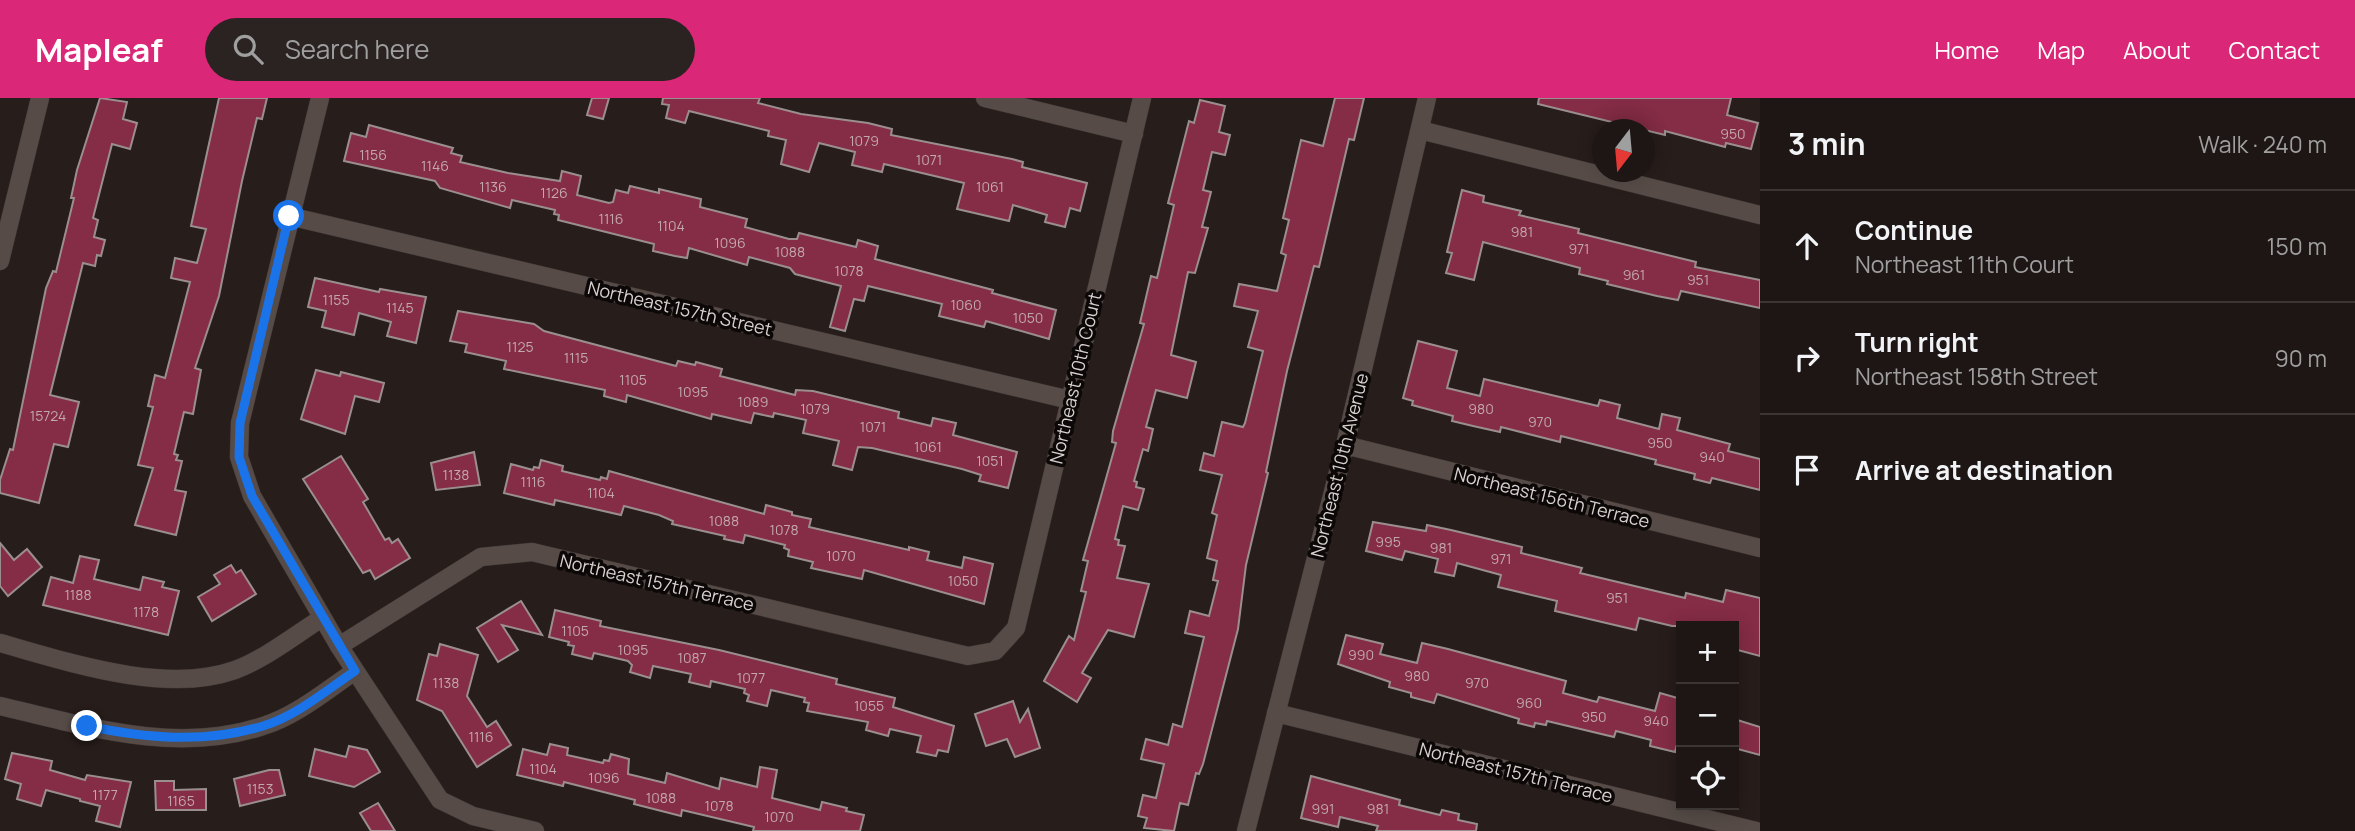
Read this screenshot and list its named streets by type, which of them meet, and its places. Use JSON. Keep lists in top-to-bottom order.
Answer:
{
  "streets": {
    "street": [
      "Northeast 157th Street",
      "Northeast 10th Court",
      "Northeast 10th Avenue",
      "Northeast 156th Terrace",
      "Northeast 157th Terrace"
    ]
  },
  "crossings": [
    ["Northeast 157th Street", "Northeast 10th Court"],
    ["Northeast 10th Court", "Northeast 157th Terrace"],
    ["Northeast 10th Avenue", "Northeast 156th Terrace"],
    ["Northeast 10th Avenue", "Northeast 157th Terrace"]
  ],
  "house_numbers": [
    "950",
    "1079",
    "1156",
    "1071",
    "1146",
    "1136",
    "1061",
    "1126",
    "1116",
    "1104",
    "981",
    "1096",
    "971",
    "1088",
    "1078",
    "961",
    "951",
    "1155",
    "1060",
    "1145",
    "1050",
    "1125",
    "1115",
    "1105",
    "1095",
    "1089",
    "1079",
    "980",
    "15724",
    "970",
    "1071",
    "950",
    "1061",
    "940",
    "1051",
    "1138",
    "1116",
    "1104",
    "1088",
    "1078",
    "995",
    "981",
    "1070",
    "971",
    "1050",
    "1188",
    "951",
    "1178",
    "1105",
    "1095",
    "990",
    "1087",
    "980",
    "1077",
    "1138",
    "970",
    "960",
    "1055",
    "950",
    "940",
    "1116",
    "1104",
    "1096",
    "1153",
    "1177",
    "1088",
    "1165",
    "1078",
    "991",
    "981",
    "1070"
  ],
  "north": "bottom",
  "page": {
    "header": "Mapleaf",
    "search": "Search here",
    "nav": [
      "Home",
      "Map",
      "About",
      "Contact"
    ],
    "heading": ["3 min", "Walk · 240 m"],
    "list": [
      ["Continue", "Northeast 11th Court", "150 m"],
      ["Turn right", "Northeast 158th Street", "90 m"],
      "Arrive at destination"
    ],
    "map_buttons": ["+", "−"]
  }
}
